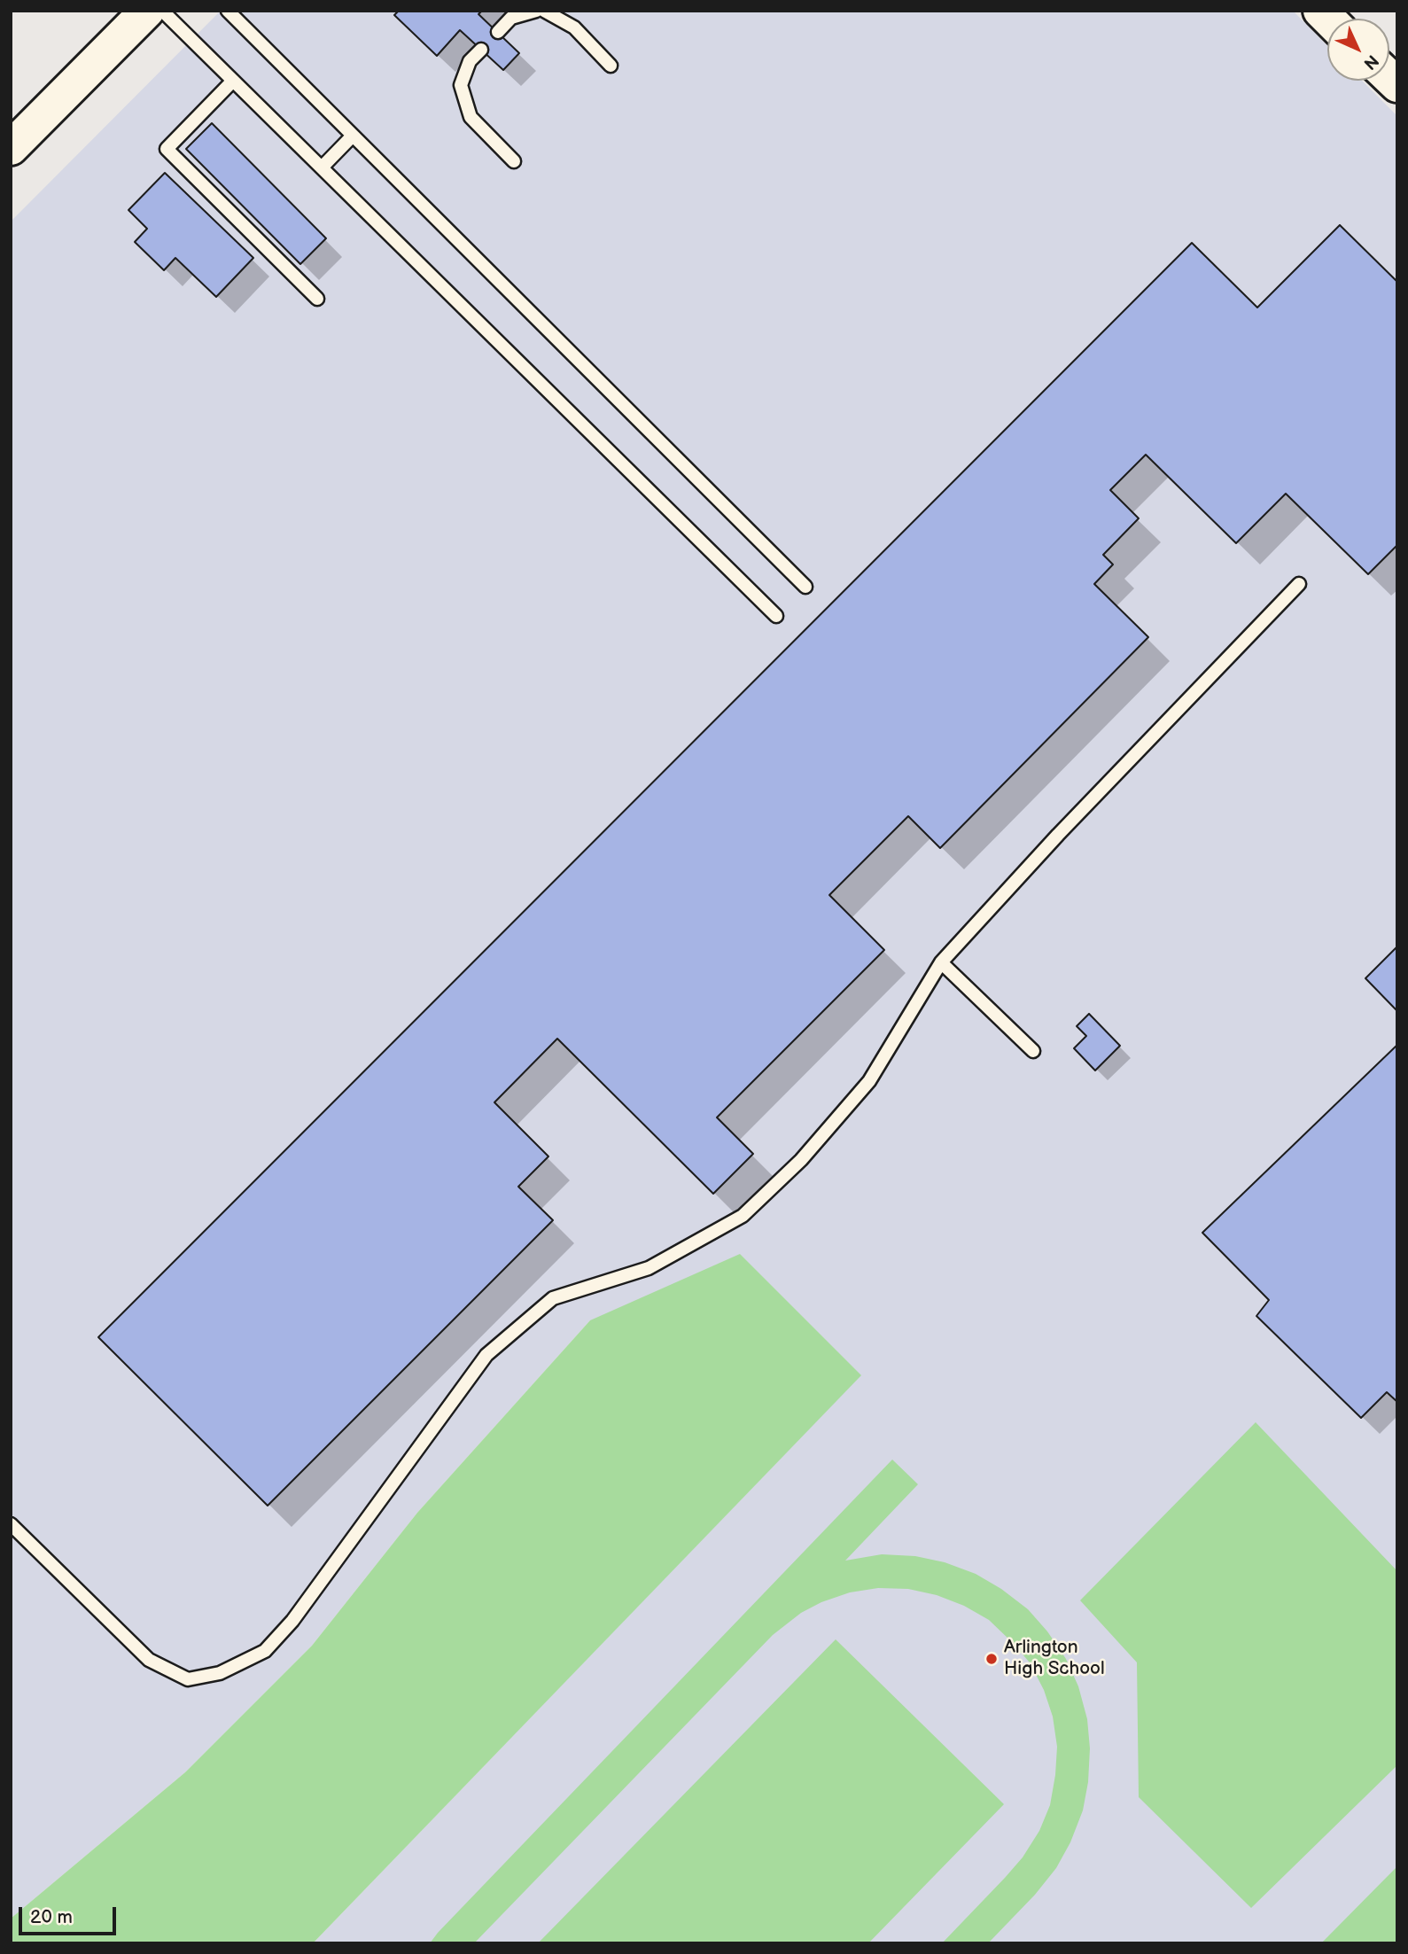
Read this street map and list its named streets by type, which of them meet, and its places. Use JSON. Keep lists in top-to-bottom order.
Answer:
{
  "places": ["Arlington High School"],
  "scale_bar": "20 m",
  "north": "bottom right"
}
